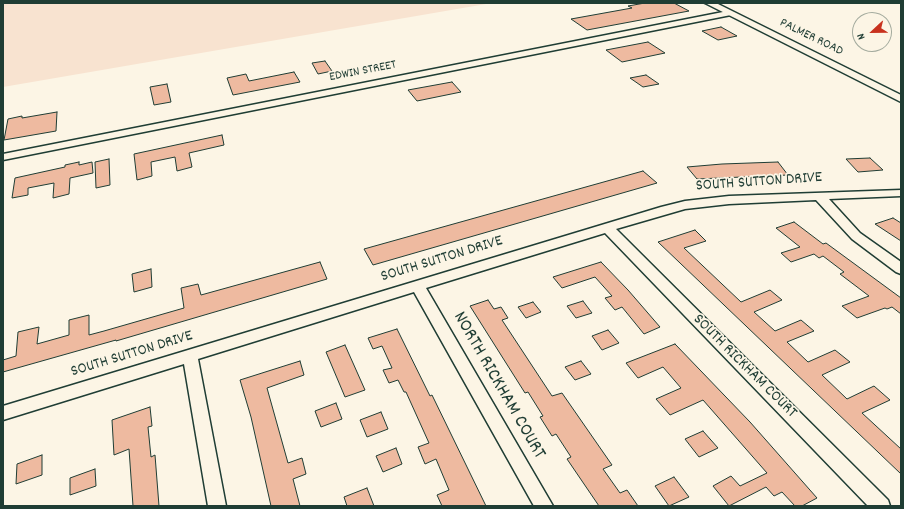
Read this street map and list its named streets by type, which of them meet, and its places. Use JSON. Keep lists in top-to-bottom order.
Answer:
{
  "streets": {
    "street": [
      "PALMER ROAD",
      "EDWIN STREET",
      "SOUTH SUTTON DRIVE",
      "SOUTH RICKHAM COURT",
      "NORTH RICKHAM COURT"
    ]
  },
  "crossings": [
    ["PALMER ROAD", "EDWIN STREET"],
    ["SOUTH SUTTON DRIVE", "SOUTH RICKHAM COURT"],
    ["SOUTH SUTTON DRIVE", "NORTH RICKHAM COURT"]
  ],
  "north": "left"
}
